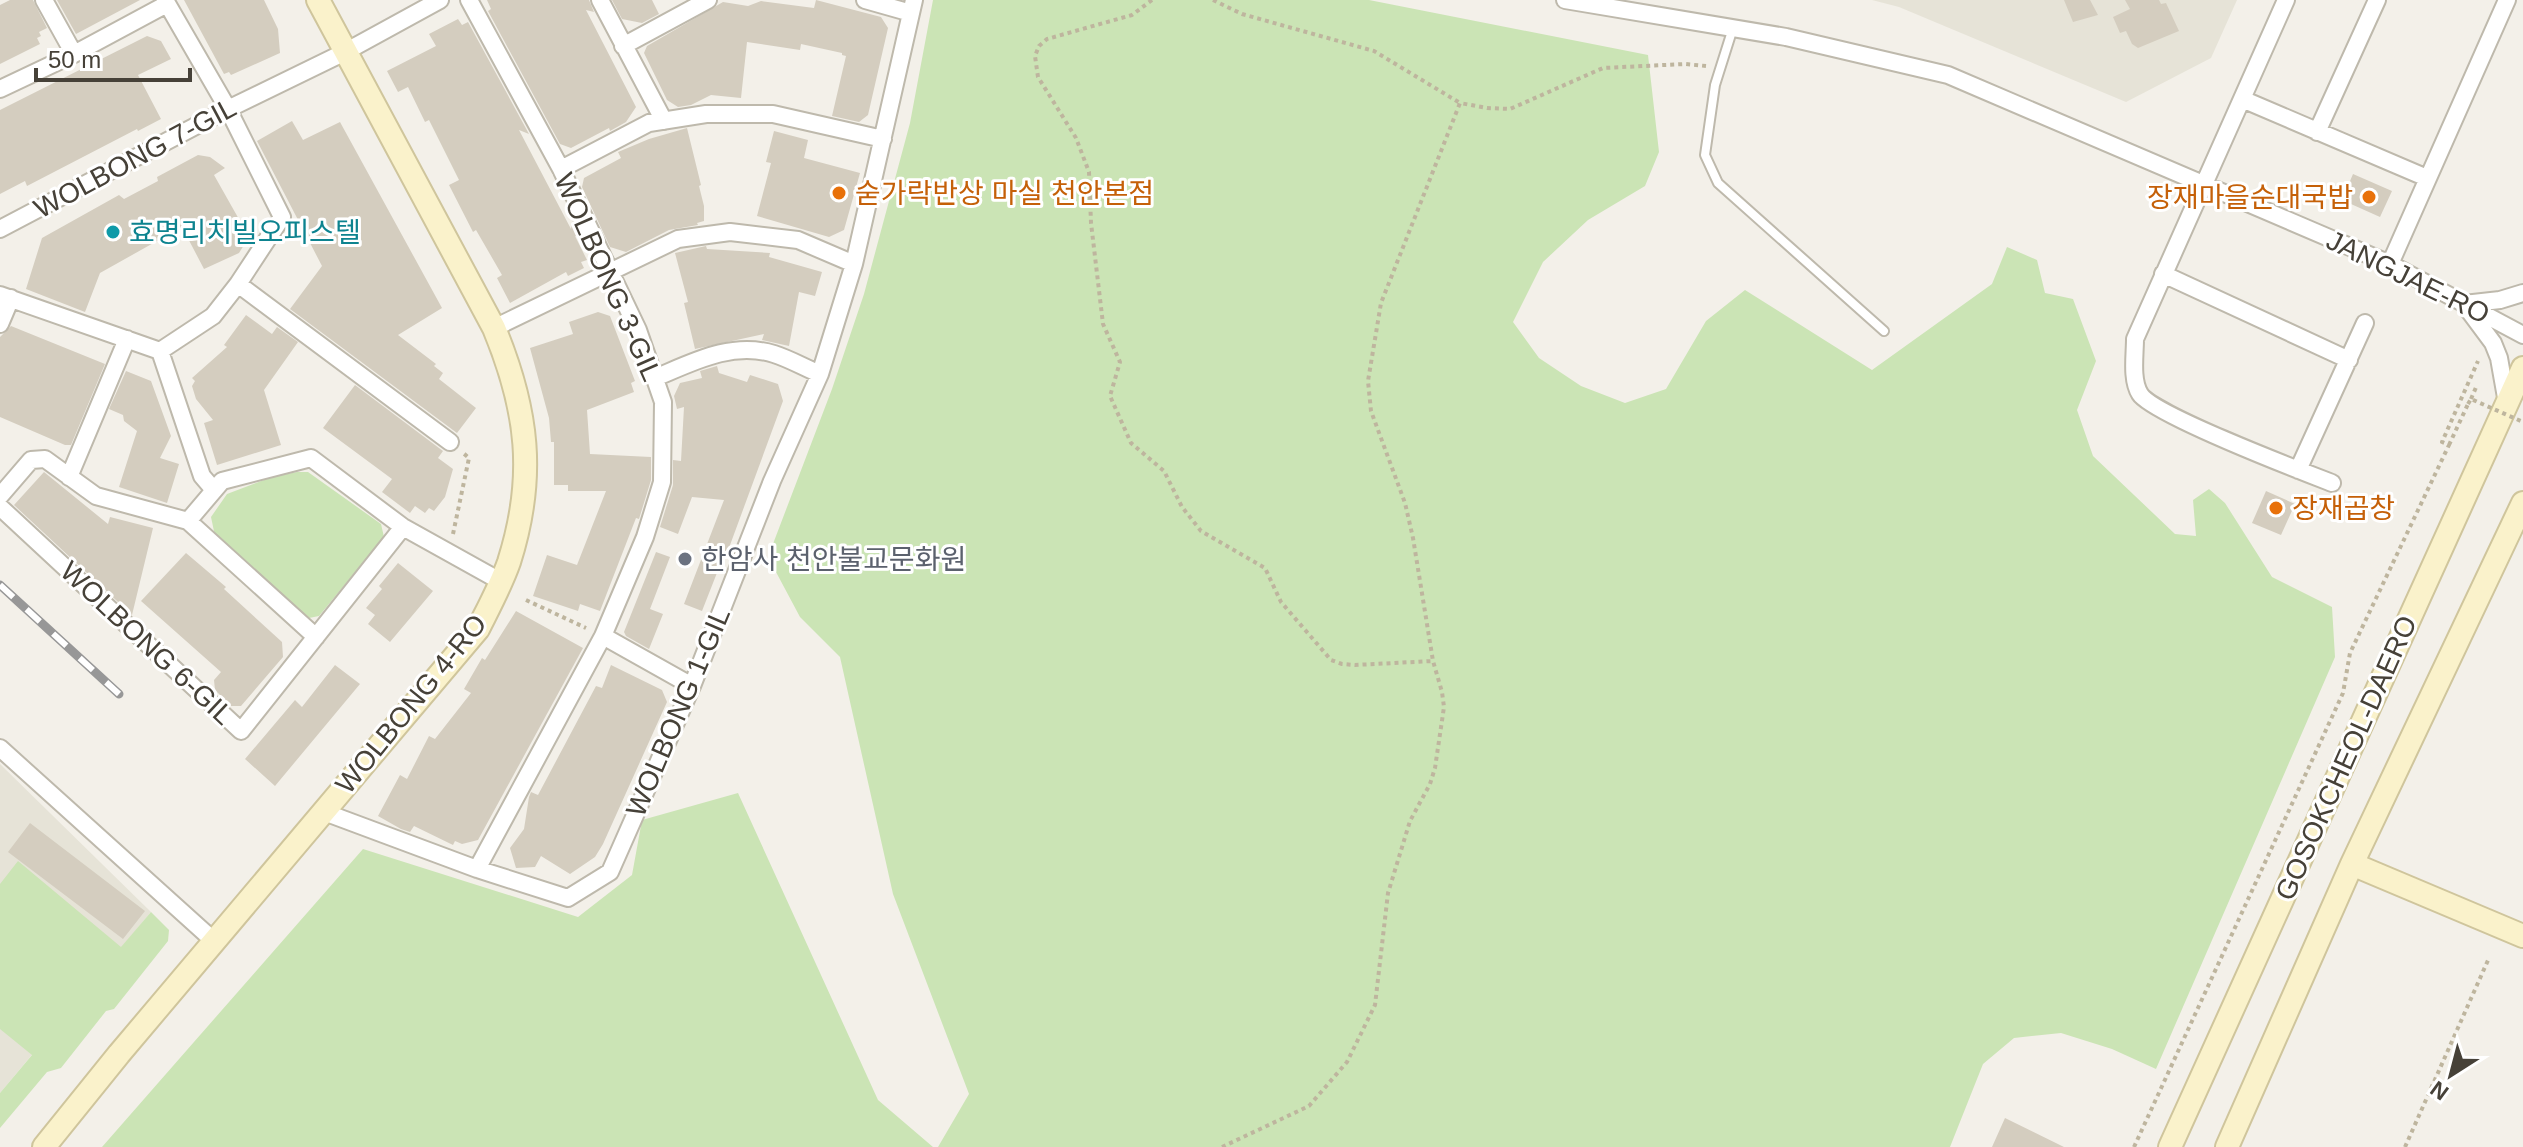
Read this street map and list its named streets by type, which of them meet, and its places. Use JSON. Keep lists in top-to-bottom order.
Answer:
{
  "streets": {
    "main road": ["WOLBONG 4-RO", "GOSOKCHEOL-DAERO"],
    "street": [
      "WOLBONG 7-GIL",
      "WOLBONG 3-GIL",
      "JANGJAE-RO",
      "WOLBONG 6-GIL",
      "WOLBONG 1-GIL"
    ]
  },
  "crossings": [
    ["WOLBONG 7-GIL", "WOLBONG 4-RO"],
    ["WOLBONG 3-GIL", "WOLBONG 1-GIL"],
    ["WOLBONG 4-RO", "WOLBONG 1-GIL"]
  ],
  "places": [
    "숟가락반상 마실 천안본점",
    "장재마을순대국밥",
    "효명리치빌오피스텔",
    "장재곱창",
    "한암사 천안불교문화원"
  ],
  "scale_bar": "50 m",
  "north": "bottom left"
}
